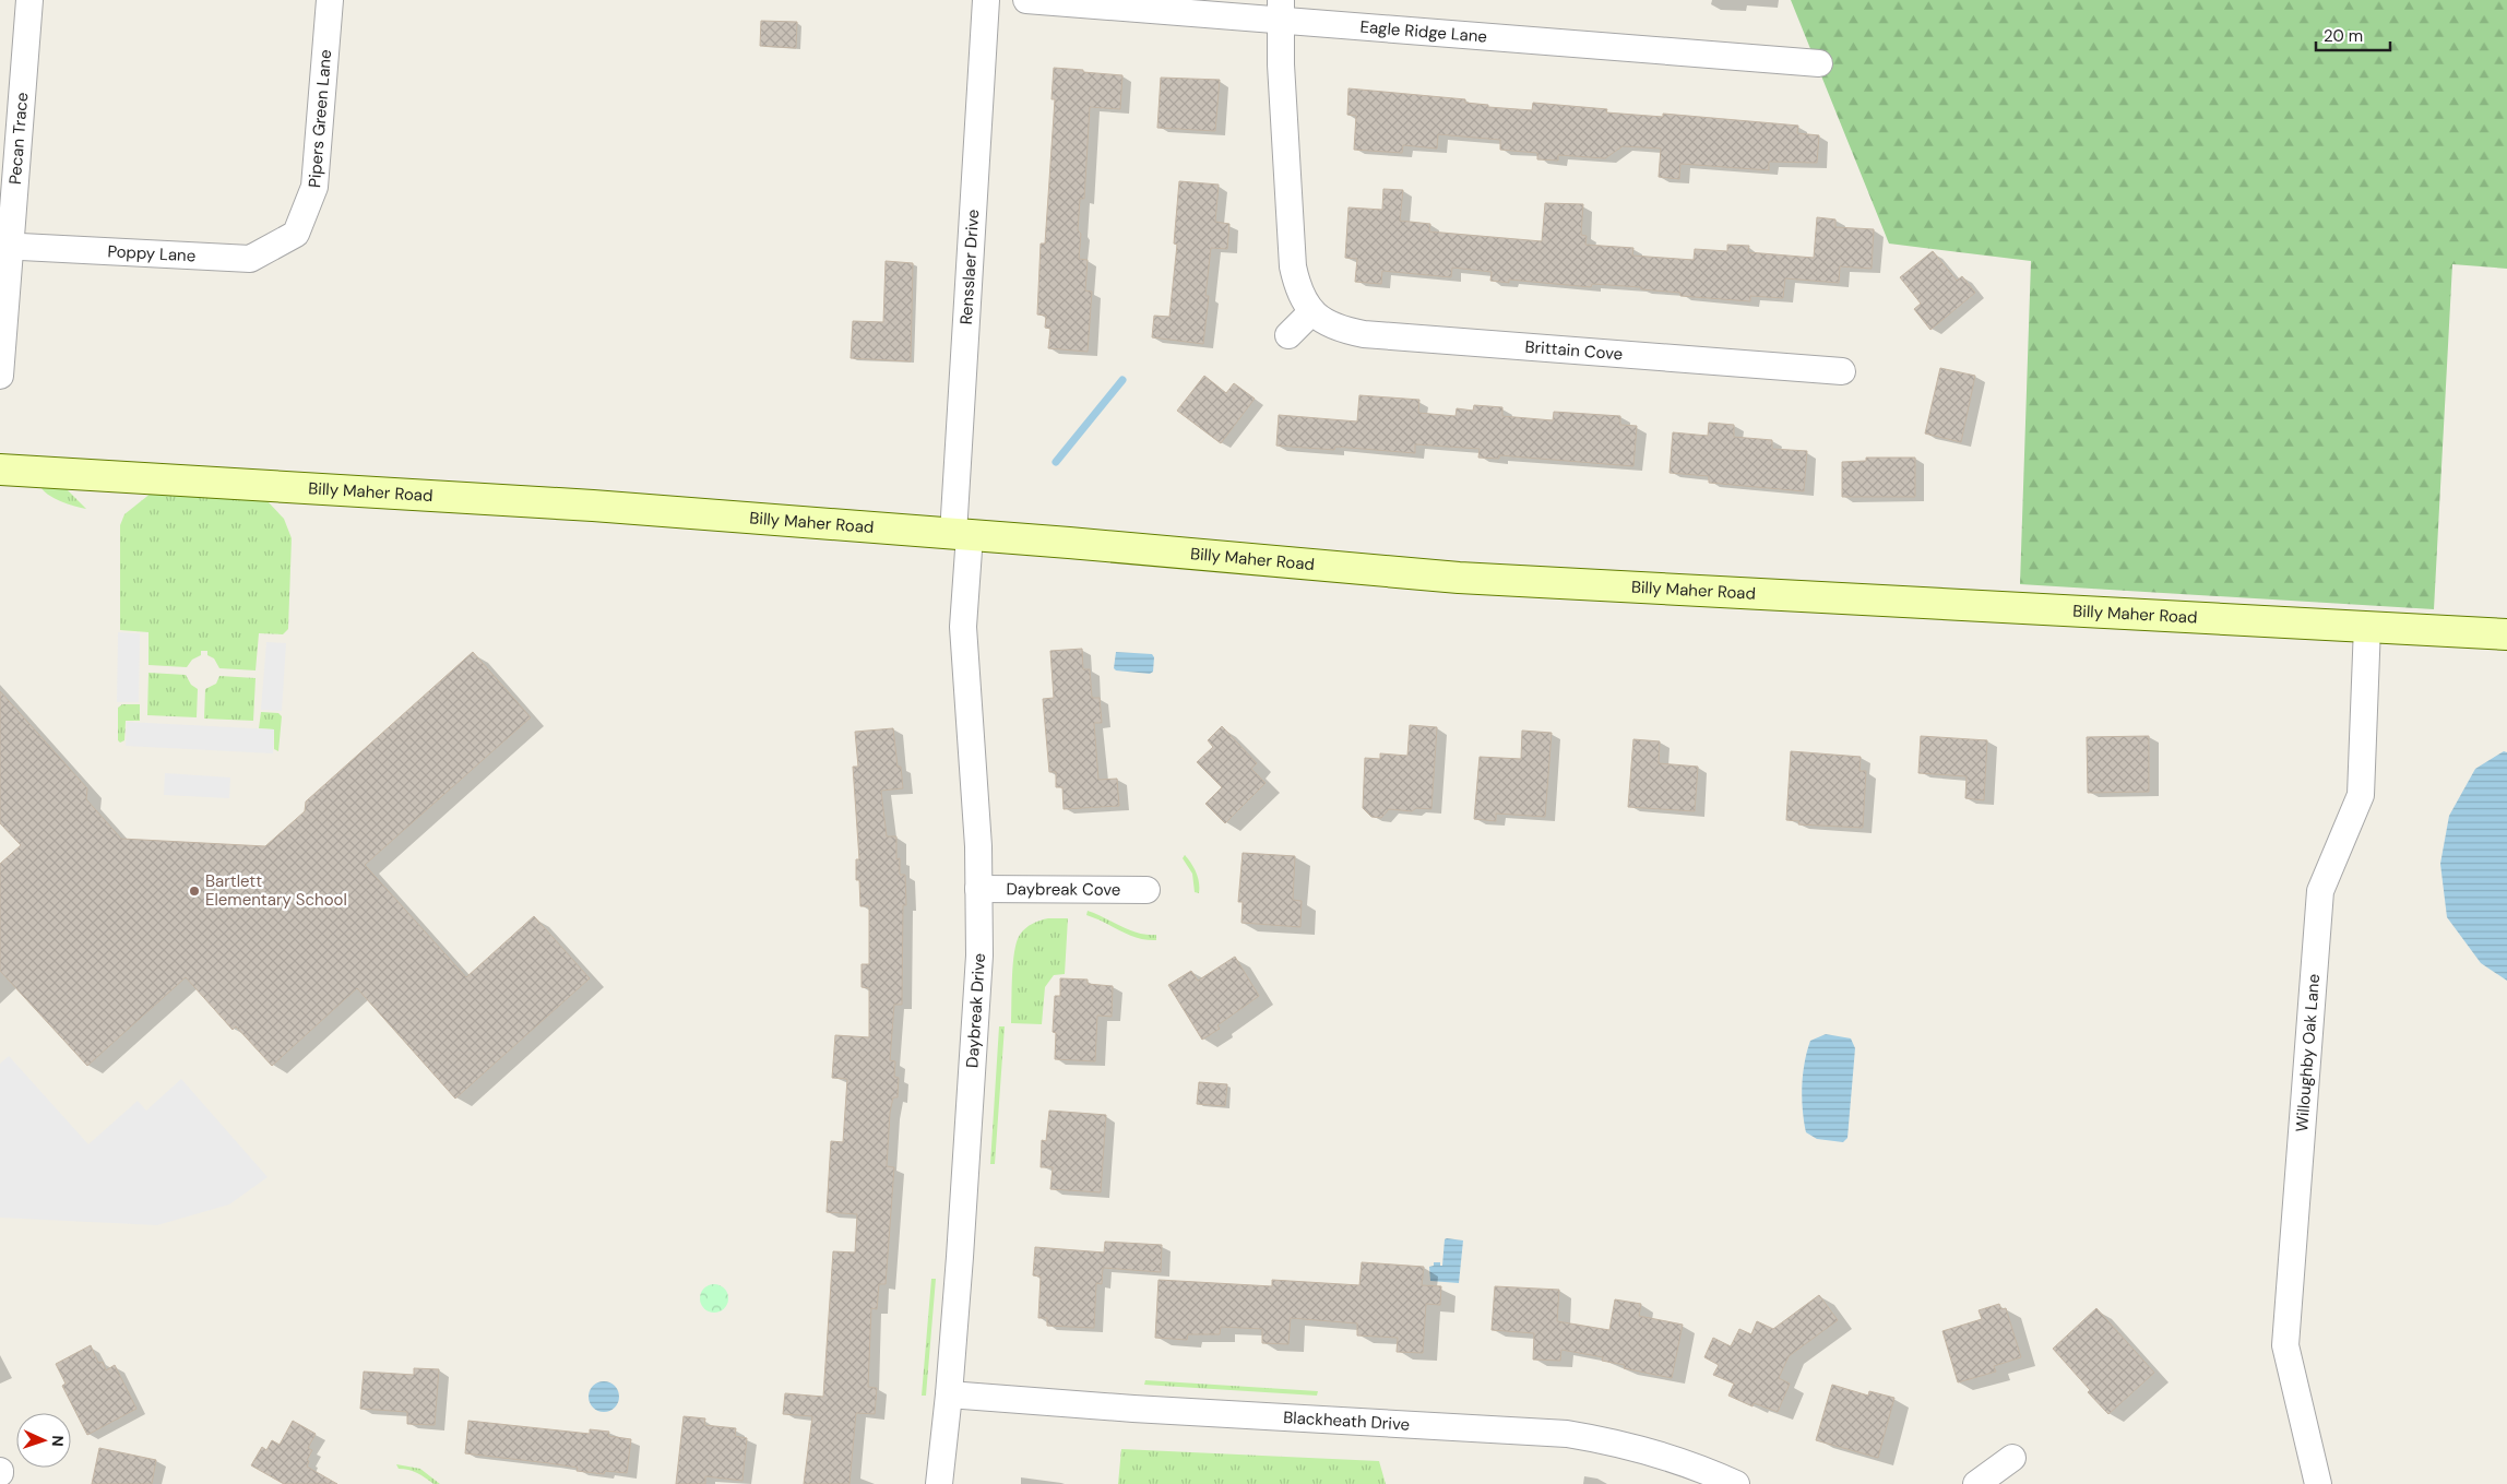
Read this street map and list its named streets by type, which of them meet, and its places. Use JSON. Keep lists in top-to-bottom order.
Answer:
{
  "streets": {
    "main road": ["Billy Maher Road"],
    "street": [
      "Eagle Ridge Lane",
      "Pipers Green Lane",
      "Pecan Trace",
      "Poppy Lane",
      "Rensslaer Drive",
      "Brittain Cove",
      "Daybreak Cove",
      "Daybreak Drive",
      "Willoughby Oak Lane",
      "Blackheath Drive"
    ]
  },
  "crossings": [
    ["Pipers Green Lane", "Poppy Lane"],
    ["Pecan Trace", "Poppy Lane"],
    ["Rensslaer Drive", "Billy Maher Road"],
    ["Rensslaer Drive", "Daybreak Drive"],
    ["Billy Maher Road", "Daybreak Drive"],
    ["Billy Maher Road", "Willoughby Oak Lane"],
    ["Daybreak Cove", "Daybreak Drive"],
    ["Daybreak Drive", "Blackheath Drive"]
  ],
  "places": ["Bartlett Elementary School"],
  "scale_bar": "20 m",
  "north": "right"
}
